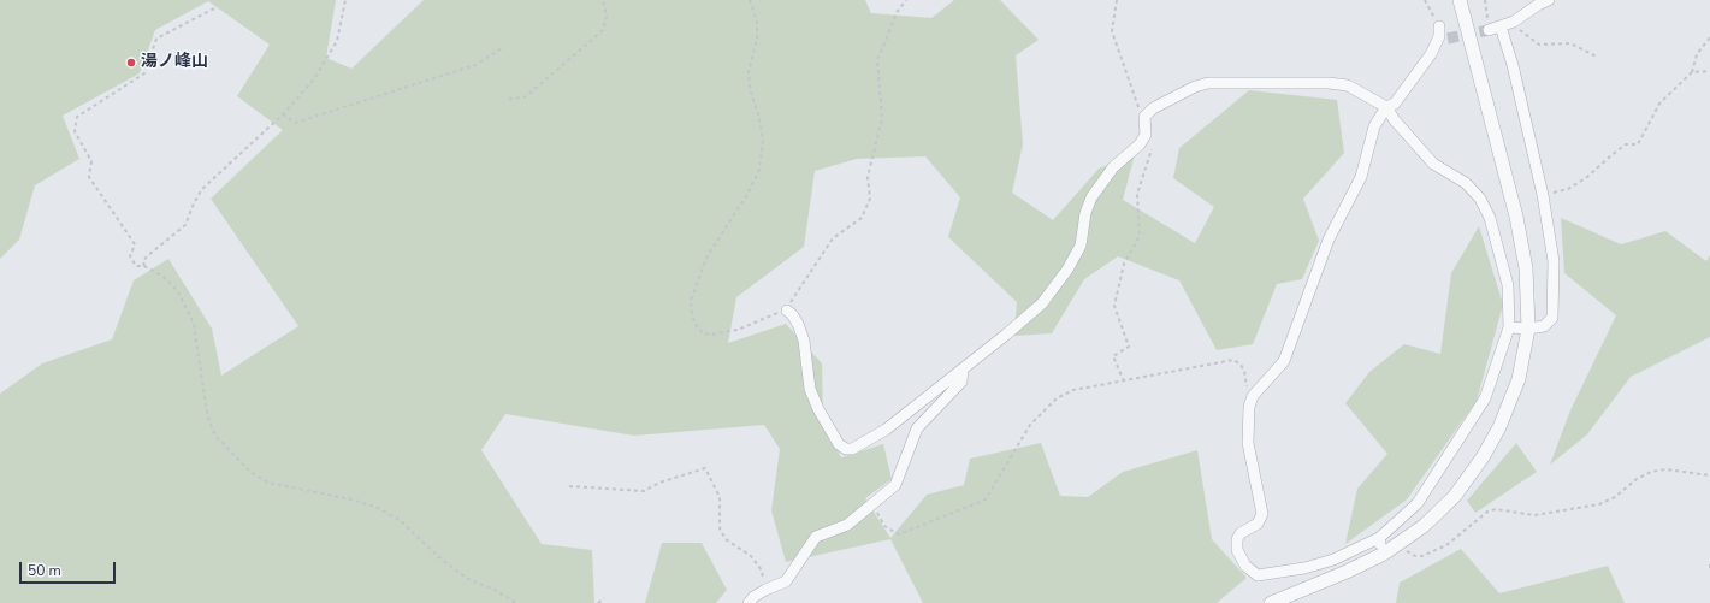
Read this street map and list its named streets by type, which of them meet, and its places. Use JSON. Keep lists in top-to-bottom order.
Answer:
{
  "places": ["湯ノ峰山"],
  "scale_bar": "50 m"
}
